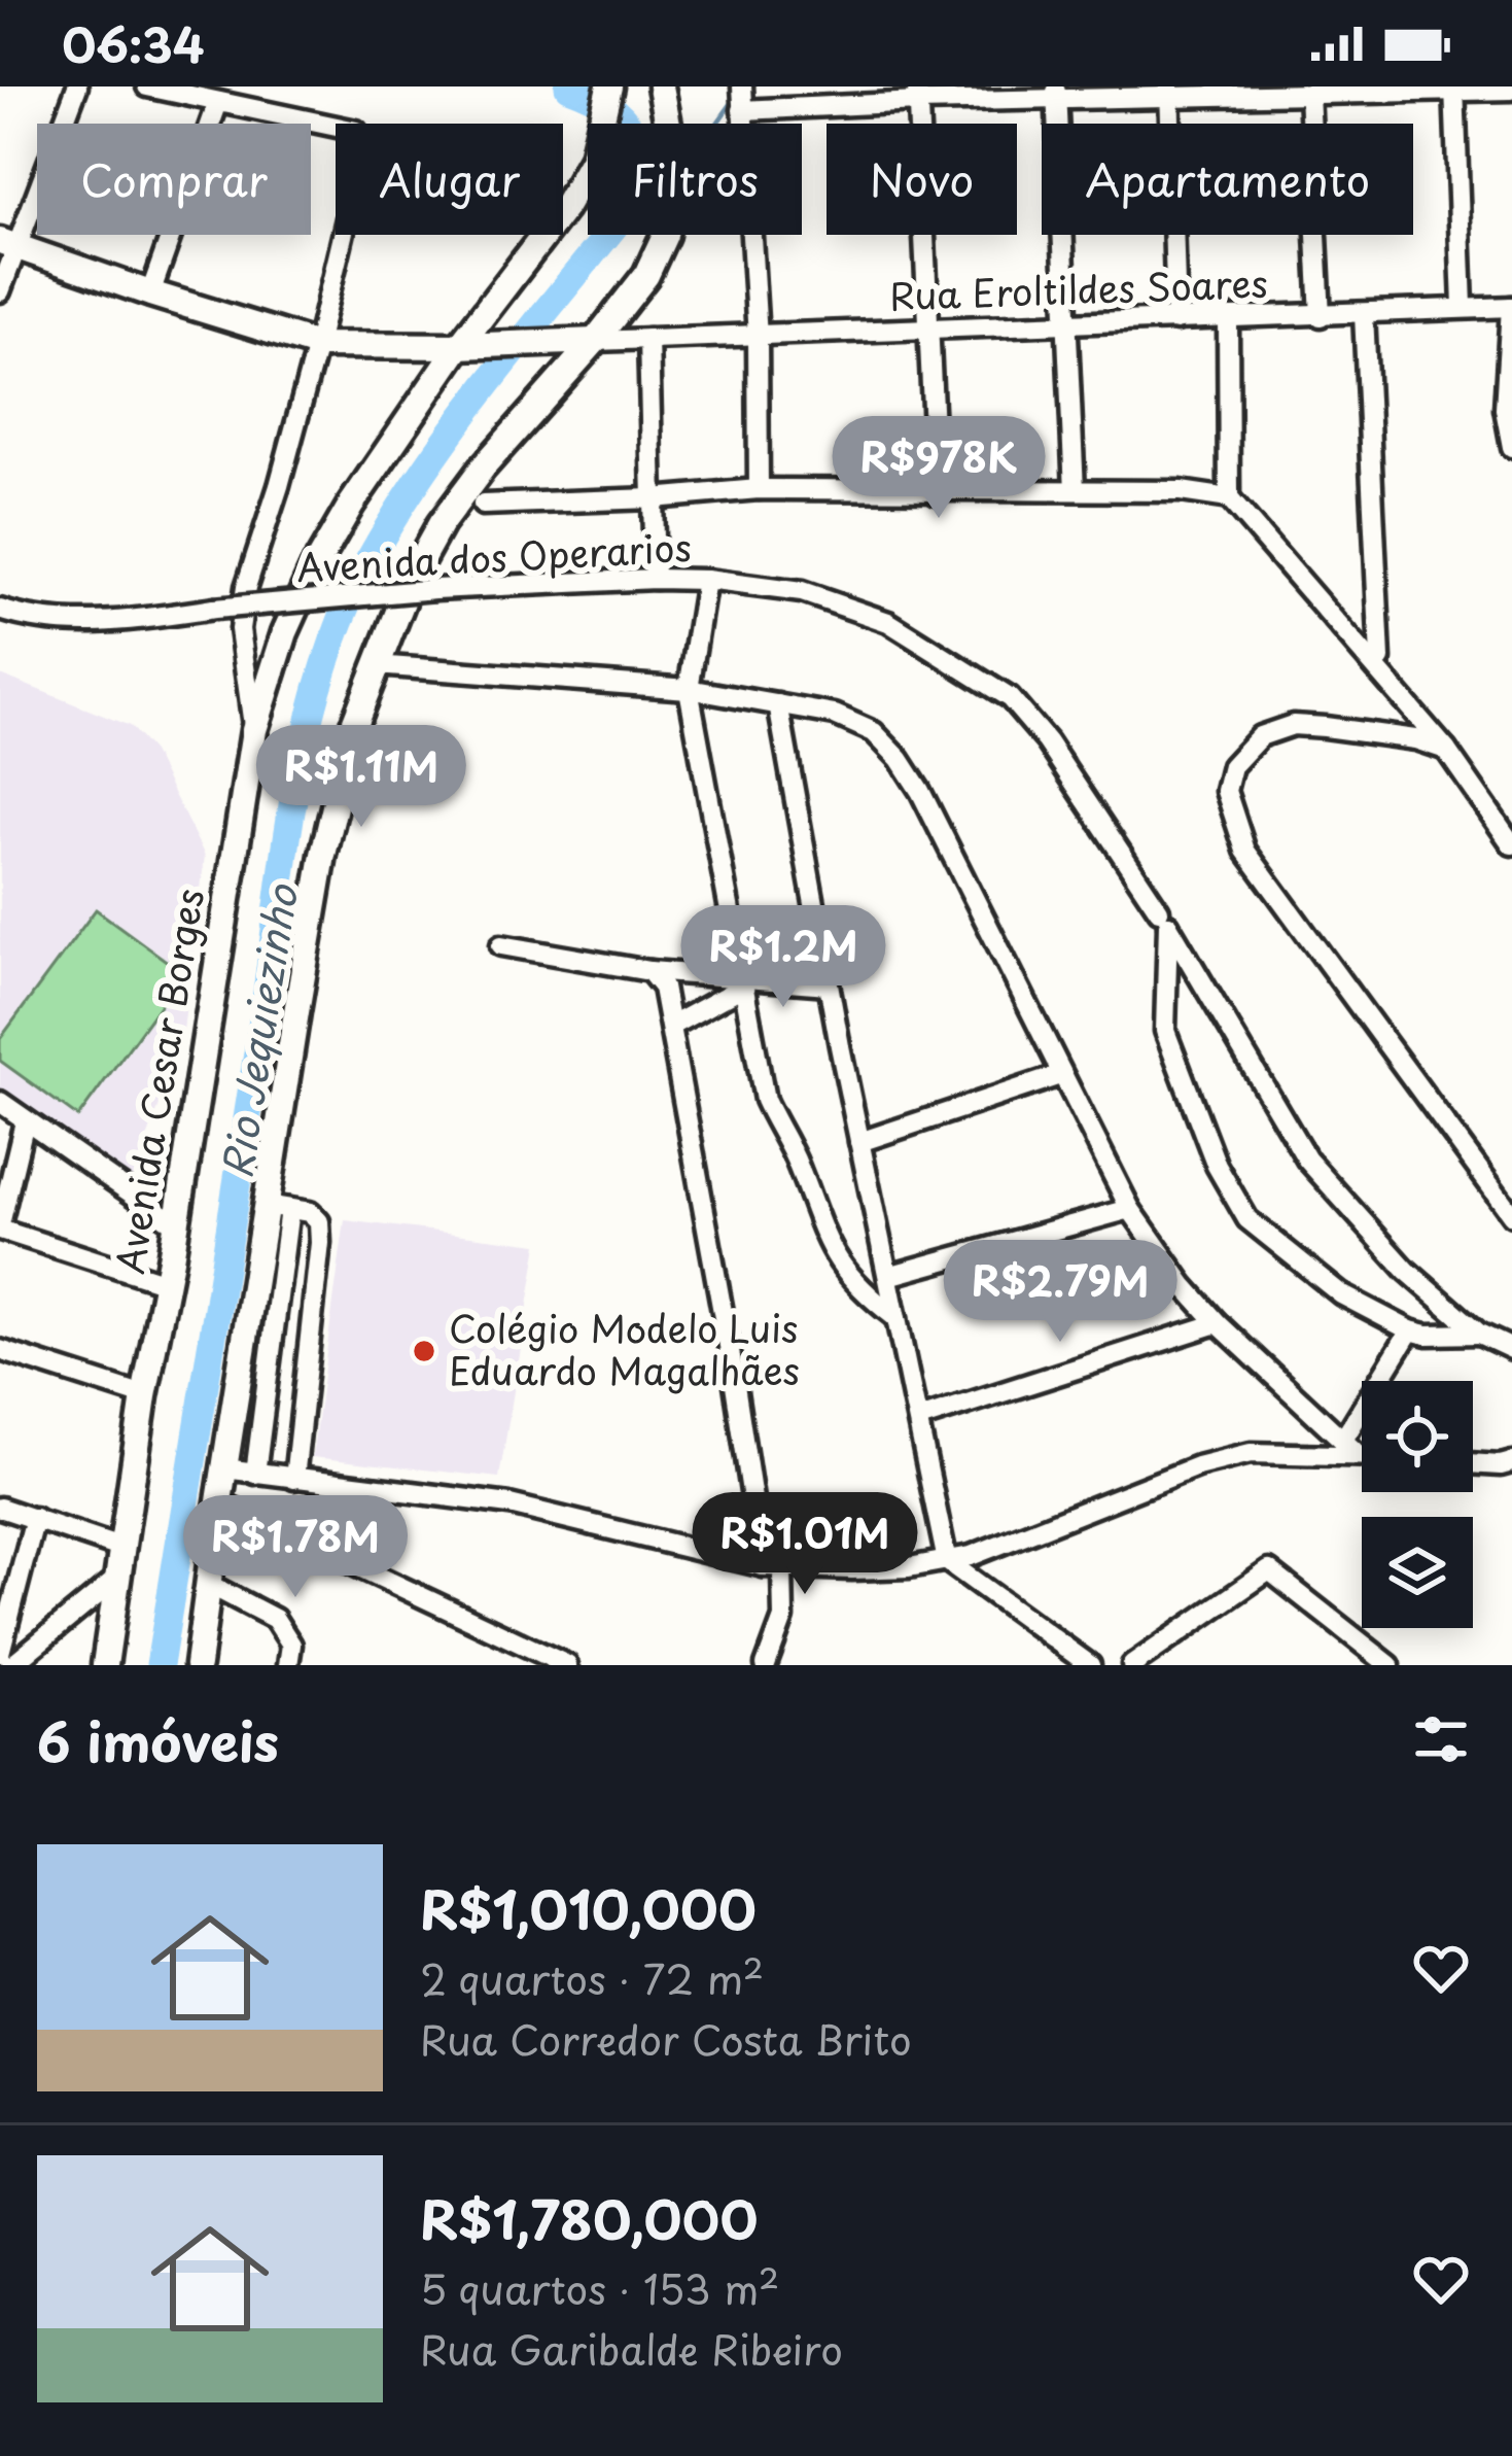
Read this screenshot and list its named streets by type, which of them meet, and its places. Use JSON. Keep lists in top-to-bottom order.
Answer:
{
  "streets": {
    "main road": ["Avenida Cesar Borges"],
    "street": ["Rua Eroltildes Soares", "Avenida dos Operarios"]
  },
  "water": ["Rio Jequiezinho"],
  "places": ["Colégio Modelo Luis Eduardo Magalhães"],
  "page": {
    "status": "06:34",
    "chip": [
      "Comprar",
      "Alugar",
      "Filtros",
      "Novo",
      "Apartamento"
    ],
    "price": [
      "R$978K",
      "R$1.11M",
      "R$1.2M",
      "R$2.79M",
      "R$1.01M",
      "R$1.78M"
    ],
    "heading": "6 imóveis",
    "list": [
      {
        "name": "R$1,010,000",
        "note": "2 quartos · 72 m² · Rua Corredor Costa Brito"
      },
      {
        "name": "R$1,780,000",
        "note": "5 quartos · 153 m² · Rua Garibalde Ribeiro"
      }
    ]
  }
}
